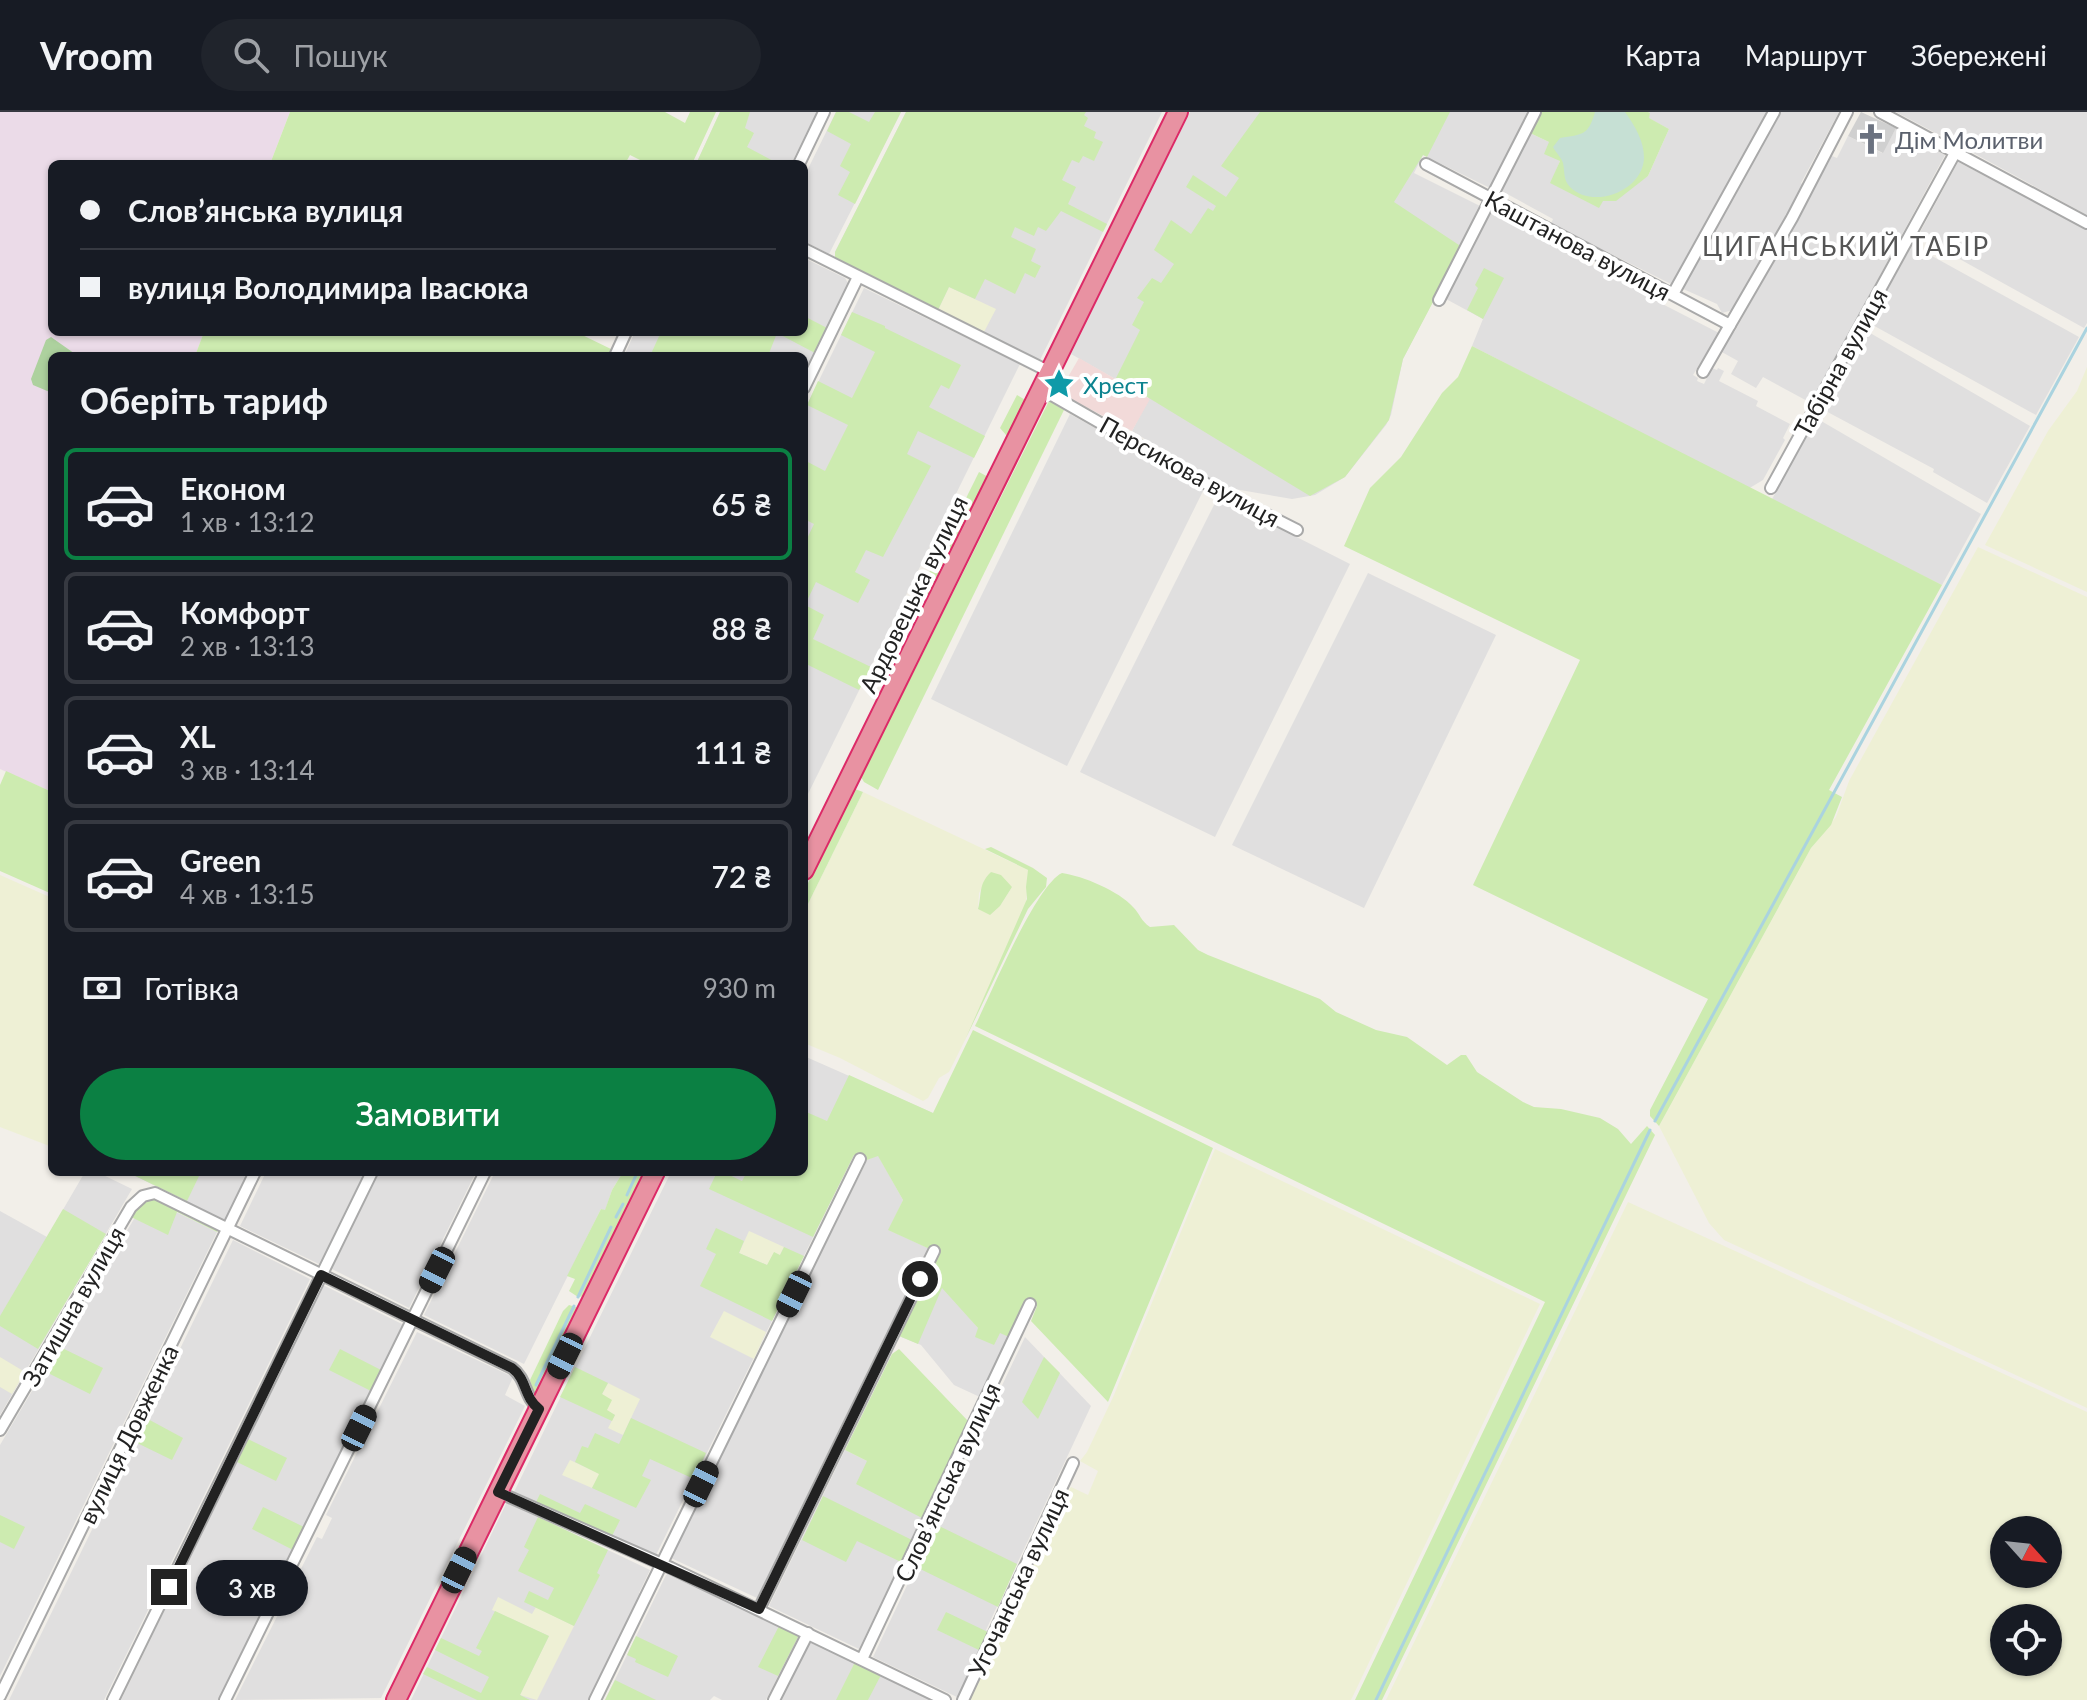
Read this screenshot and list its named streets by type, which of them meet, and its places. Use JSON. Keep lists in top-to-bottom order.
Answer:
{
  "streets": {
    "highway": ["Ардовецька вулиця"],
    "street": [
      "Каштанова вулиця",
      "Табірна вулиця",
      "Персикова вулиця",
      "Затишна вулиця",
      "вулиця Довженка",
      "Словʼянська вулиця",
      "Угочанська вулиця"
    ]
  },
  "crossings": [
    ["Персикова вулиця", "Ардовецька вулиця"],
    ["Затишна вулиця", "вулиця Довженка"]
  ],
  "districts": ["ЦИГАНСЬКИЙ ТАБІР"],
  "places": {
    "church": ["Дім Молитви"],
    "place": ["Хрест"]
  },
  "north": "bottom right",
  "page": {
    "header": "Vroom",
    "search": "Пошук",
    "nav": ["Карта", "Маршрут", "Збережені"],
    "banner": ["Словʼянська вулиця", "вулиця Володимира Івасюка"],
    "heading": "Оберіть тариф",
    "list": [
      {
        "name": "Економ",
        "note": "1 хв · 13:12",
        "value": "65 ₴"
      },
      {
        "name": "Комфорт",
        "note": "2 хв · 13:13",
        "value": "88 ₴"
      },
      {
        "name": "XL",
        "note": "3 хв · 13:14",
        "value": "111 ₴"
      },
      {
        "name": "Green",
        "note": "4 хв · 13:15",
        "value": "72 ₴"
      }
    ],
    "pay": ["Готівка", "930 m"],
    "buttons": "Замовити",
    "bubble": "3 хв"
  }
}
